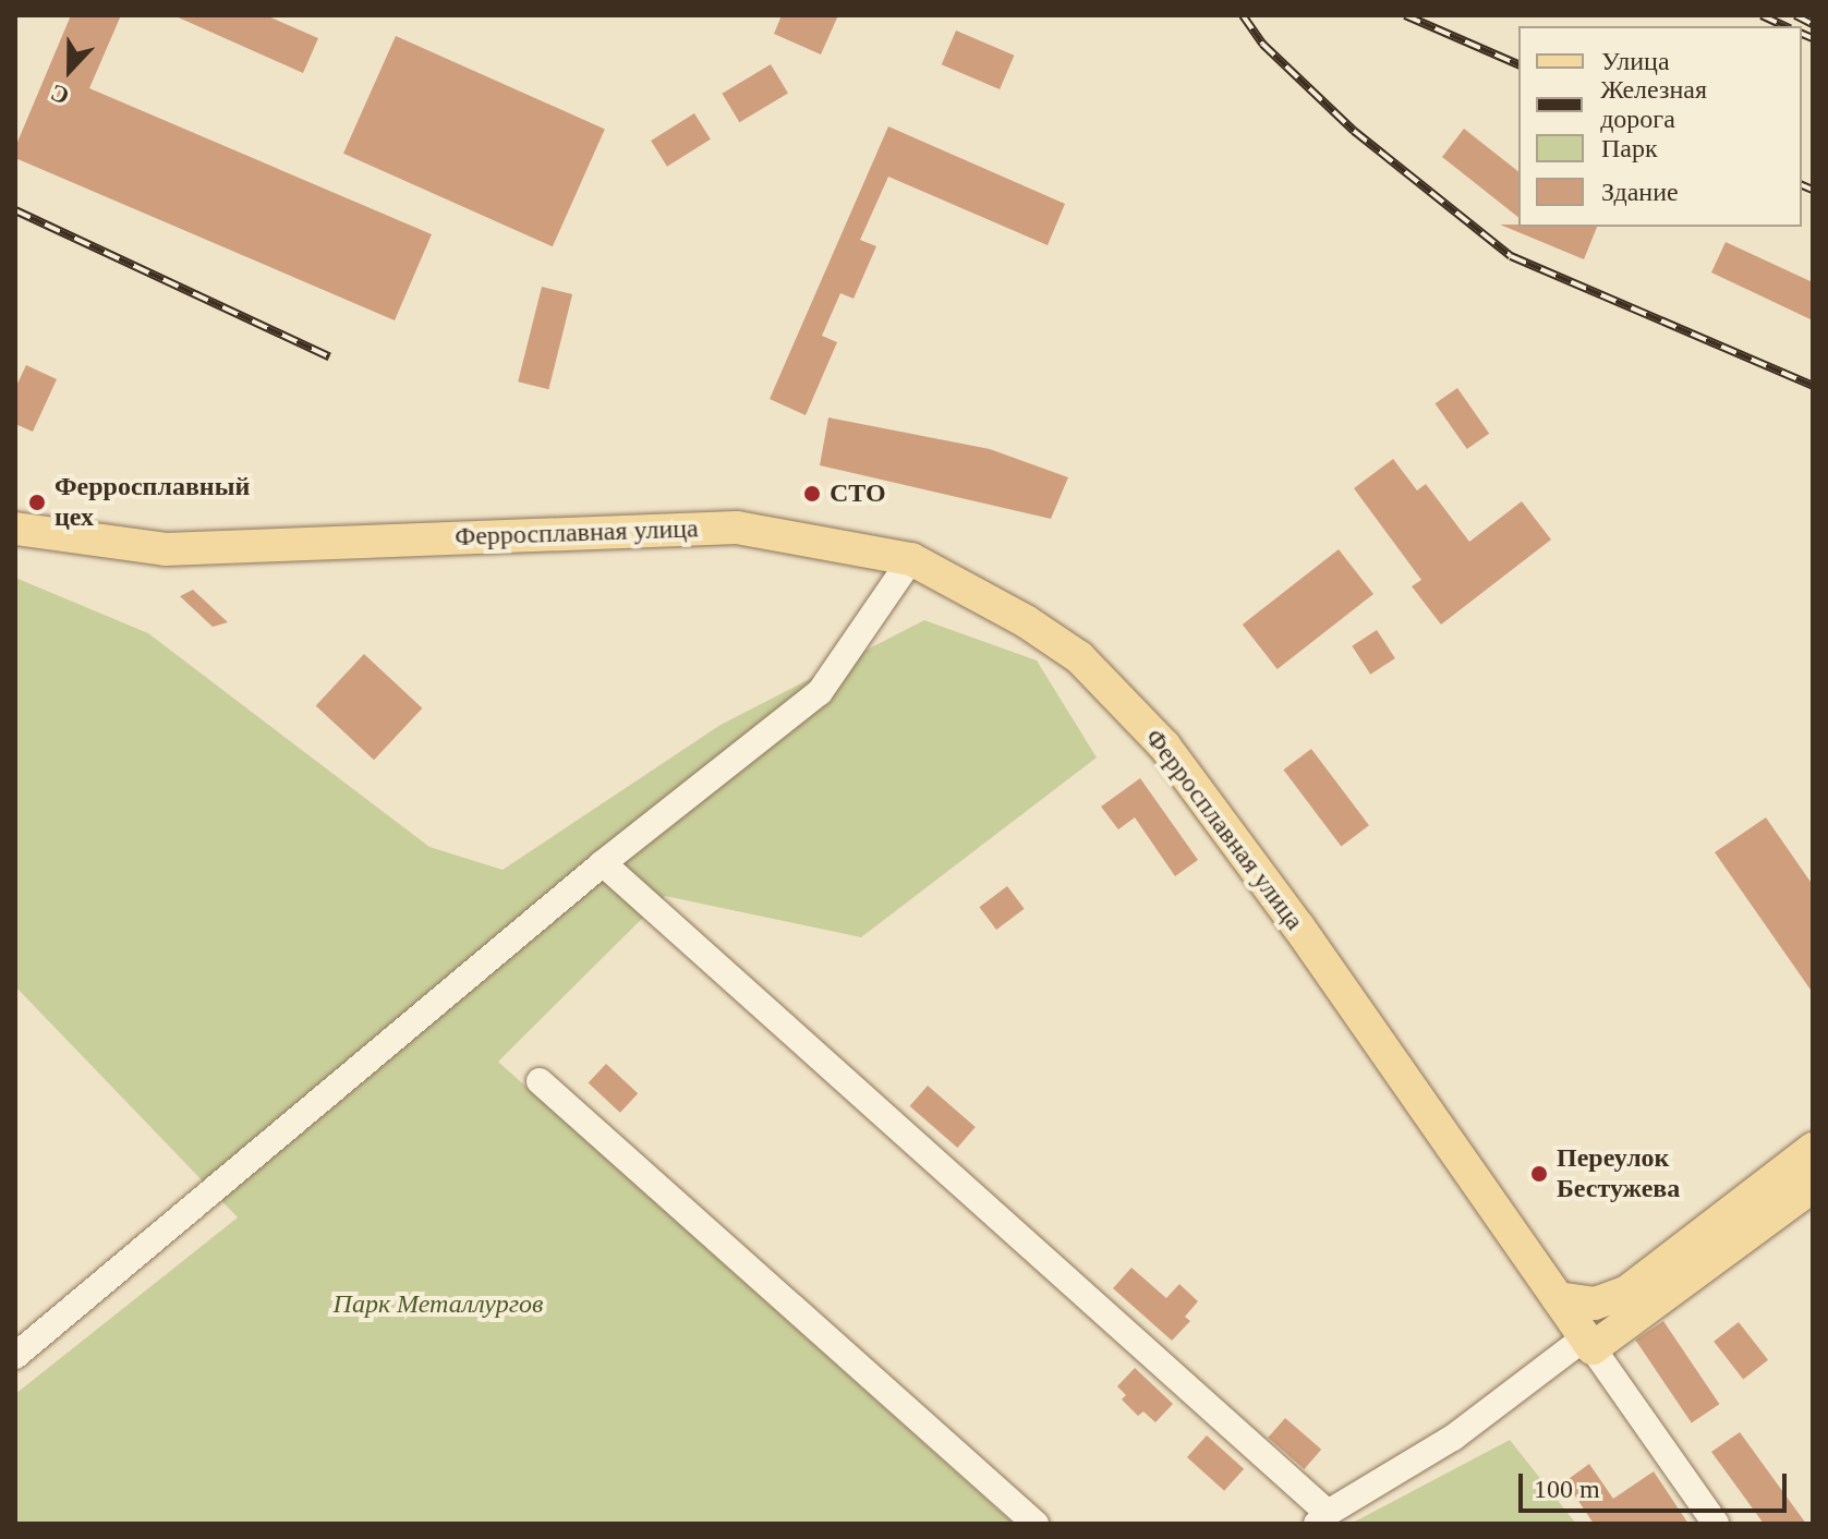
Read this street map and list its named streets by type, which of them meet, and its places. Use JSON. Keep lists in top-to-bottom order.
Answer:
{
  "streets": {
    "main road": ["Ферросплавная улица"]
  },
  "parks": ["Парк Металлургов"],
  "places": ["СТО", "Ферросплавный цех", "Переулок Бестужева"],
  "legend": [
    "Улица",
    "Железная дорога",
    "Парк",
    "Здание"
  ],
  "scale_bar": "100 m",
  "north": "bottom"
}
